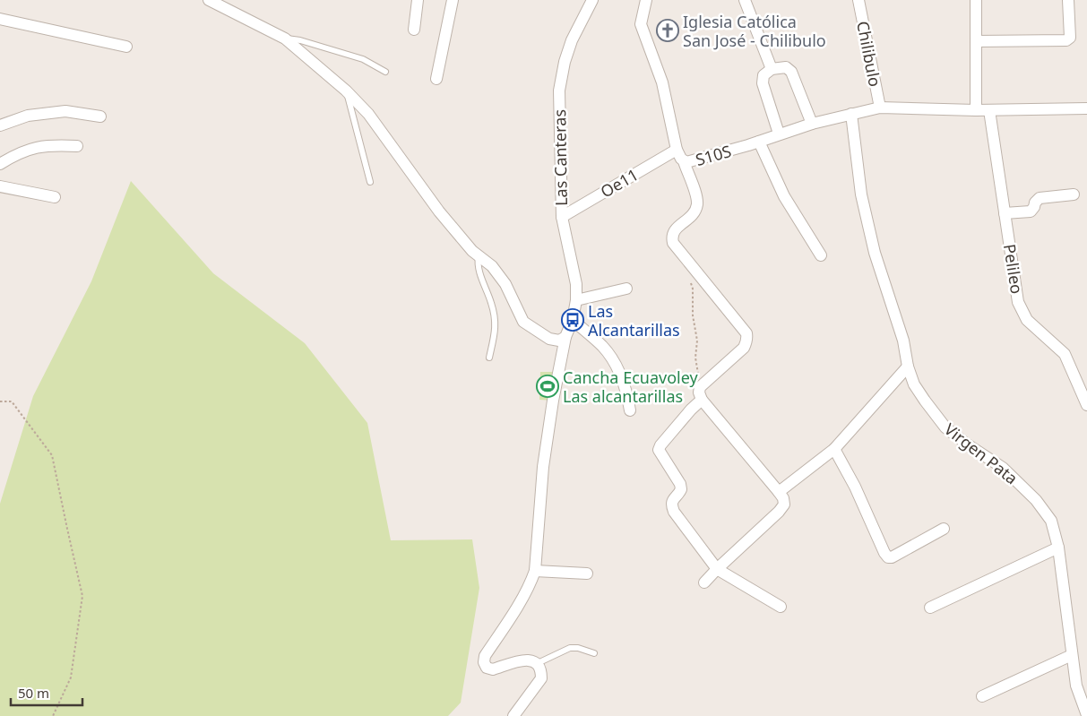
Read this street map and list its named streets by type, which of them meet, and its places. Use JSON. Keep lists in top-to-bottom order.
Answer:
{
  "streets": {
    "street": [
      "Chilibulo",
      "S10S",
      "Las Canteras",
      "Oe11",
      "Pelileo",
      "Virgen Pata"
    ]
  },
  "crossings": [
    ["Chilibulo", "S10S"],
    ["S10S", "Oe11"],
    ["S10S", "Pelileo"],
    ["S10S", "Virgen Pata"],
    ["Las Canteras", "Oe11"]
  ],
  "places": {
    "church": ["Iglesia Católica San José - Chilibulo"],
    "bus stop": ["Las Alcantarillas"],
    "sports": ["Cancha Ecuavoley Las alcantarillas"]
  },
  "scale_bar": "50 m"
}
